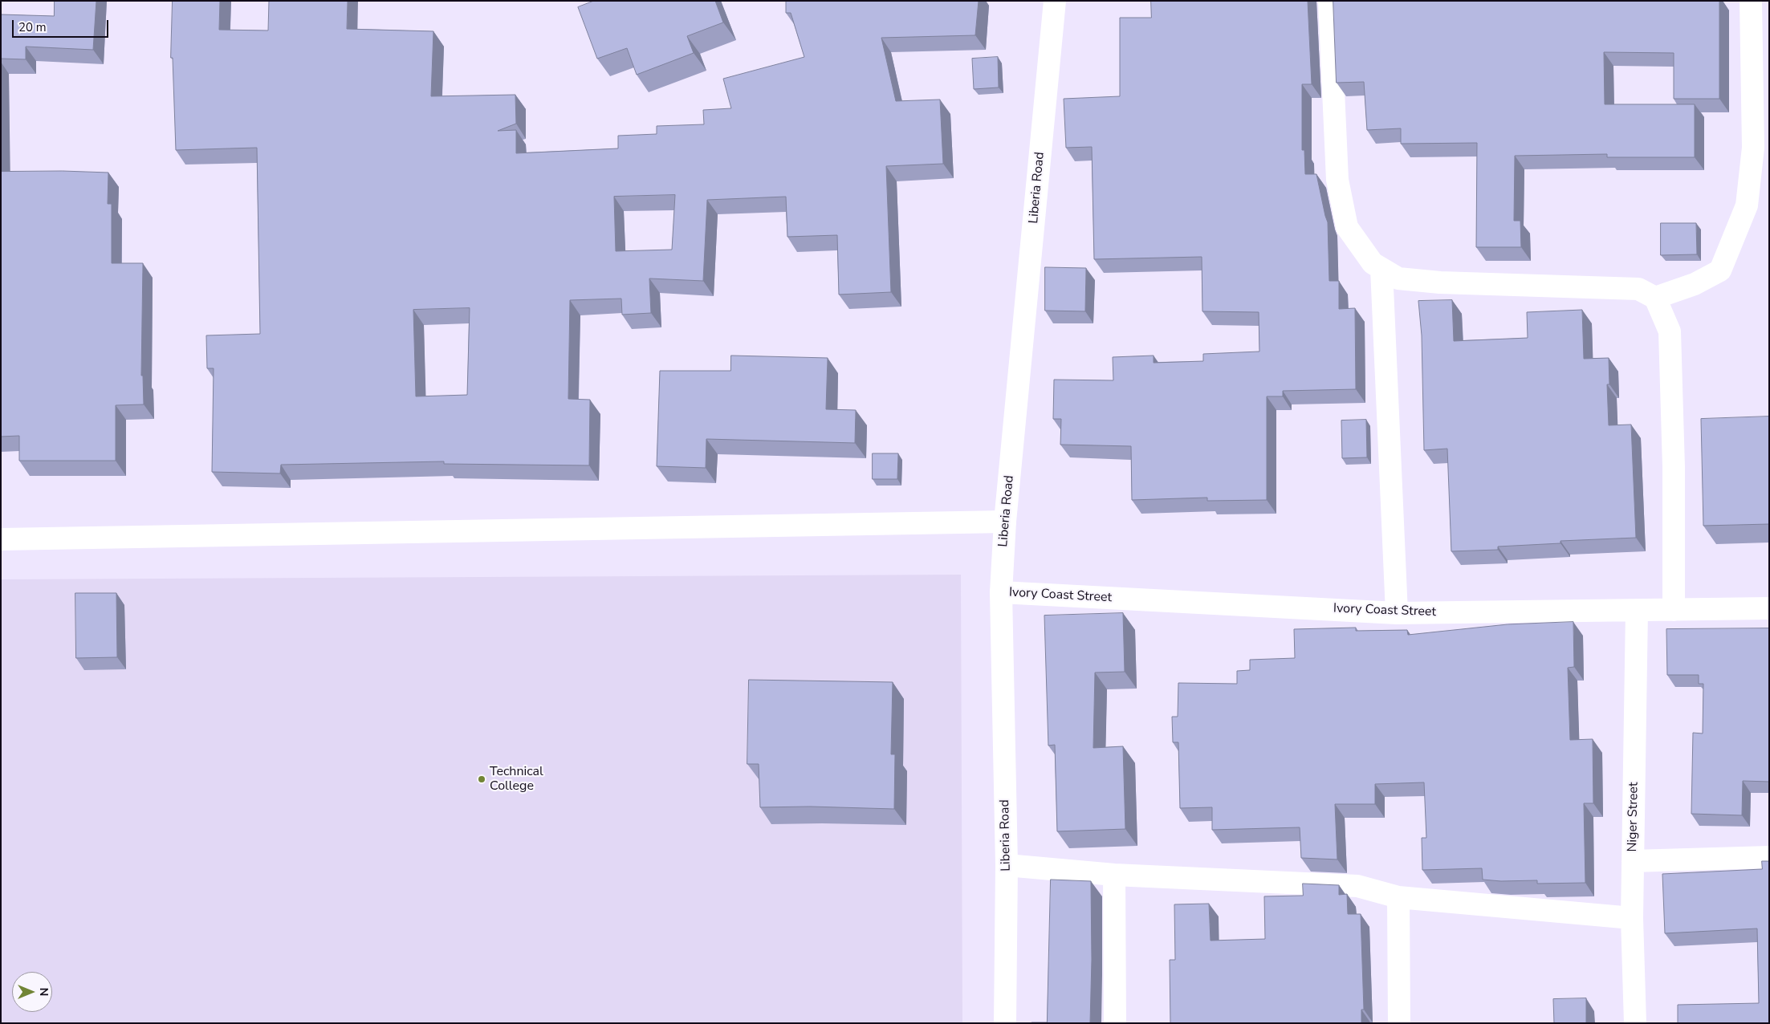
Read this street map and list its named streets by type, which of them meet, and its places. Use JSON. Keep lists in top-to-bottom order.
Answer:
{
  "streets": {
    "street": ["Liberia Road", "Ivory Coast Street", "Niger Street"]
  },
  "crossings": [
    ["Liberia Road", "Ivory Coast Street"],
    ["Ivory Coast Street", "Niger Street"]
  ],
  "places": ["Technical College"],
  "scale_bar": "20 m",
  "north": "right"
}
